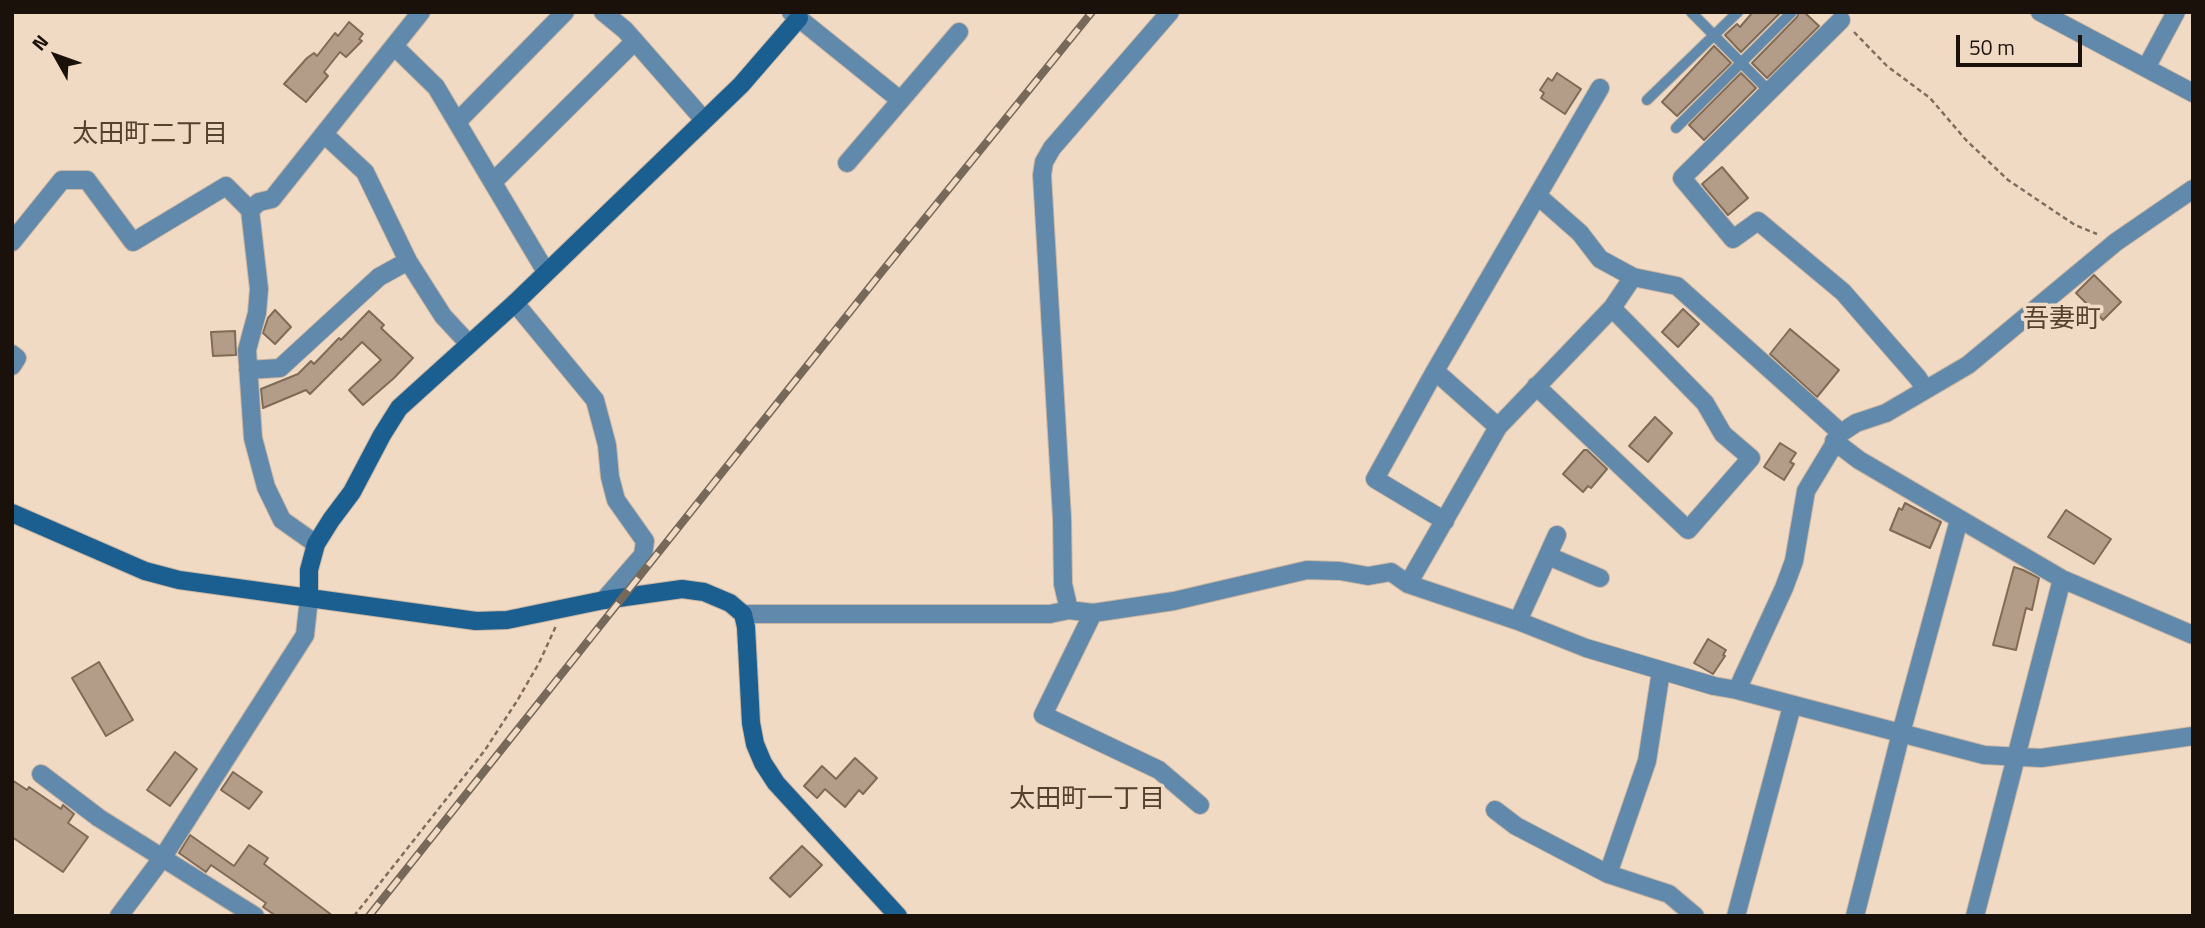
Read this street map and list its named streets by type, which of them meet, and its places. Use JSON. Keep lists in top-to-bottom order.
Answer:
{
  "districts": ["太田町二丁目", "吾妻町", "太田町一丁目"],
  "scale_bar": "50 m",
  "north": "top left"
}
